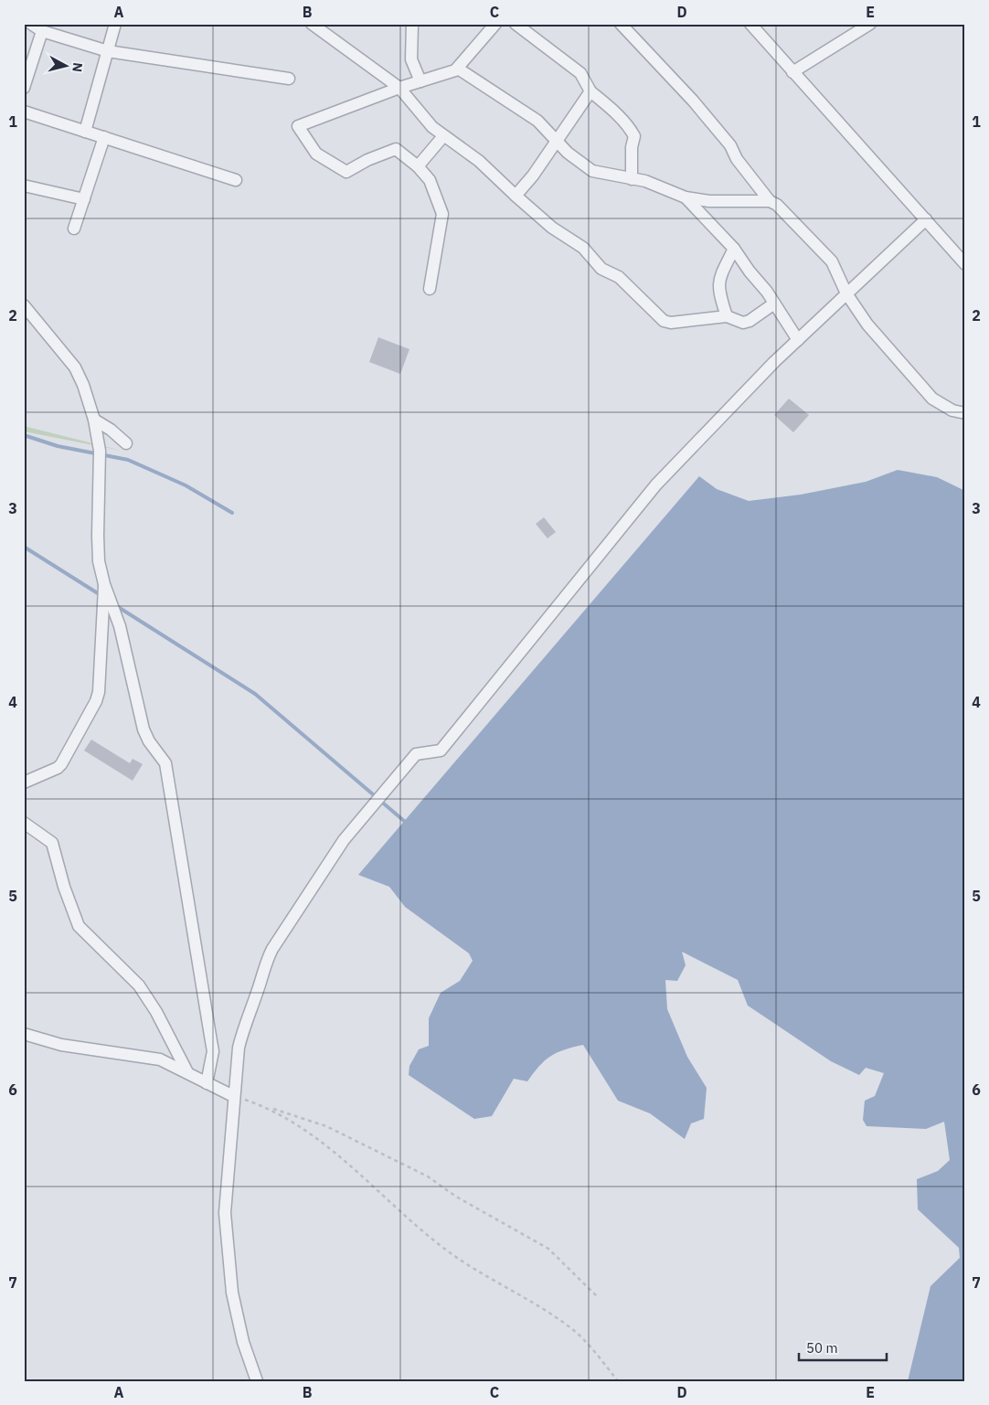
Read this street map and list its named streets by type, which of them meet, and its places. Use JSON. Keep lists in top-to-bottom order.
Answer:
{
  "scale_bar": "50 m",
  "north": "right",
  "grid": {
    "columns": [
      "A",
      "B",
      "C",
      "D",
      "E"
    ],
    "rows": [
      "1",
      "2",
      "3",
      "4",
      "5",
      "6",
      "7"
    ]
  }
}
